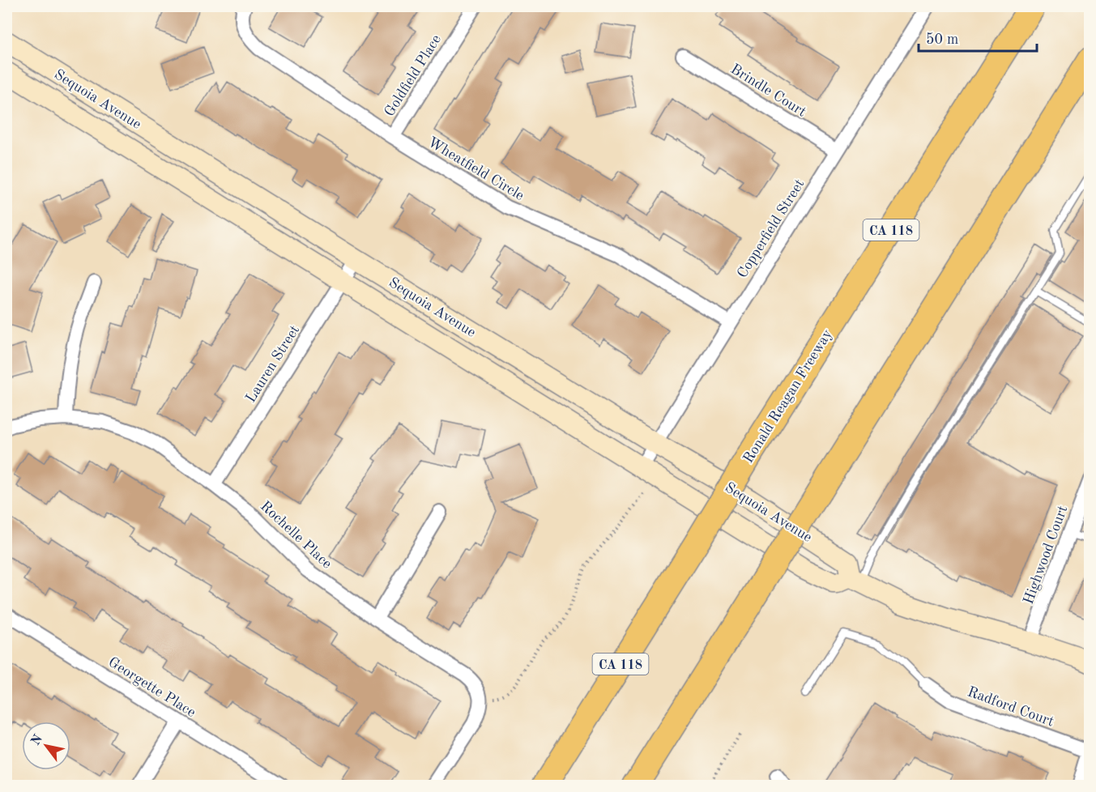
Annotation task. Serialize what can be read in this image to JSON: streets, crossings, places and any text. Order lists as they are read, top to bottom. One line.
{"streets":{"highway":["CA 118","Ronald Reagan Freeway"],"main road":["Sequoia Avenue"],"street":["Goldfield Place","Brindle Court","Wheatfield Circle","Copperfield Street","Lauren Street","Rochelle Place","Highwood Court","Georgette Place","Radford Court"]},"crossings":[["Goldfield Place","Wheatfield Circle"],["Brindle Court","Copperfield Street"],["Sequoia Avenue","Copperfield Street"],["Sequoia Avenue","Lauren Street"],["Wheatfield Circle","Copperfield Street"],["Lauren Street","Rochelle Place"]],"scale_bar":"50 m","north":"top left"}
